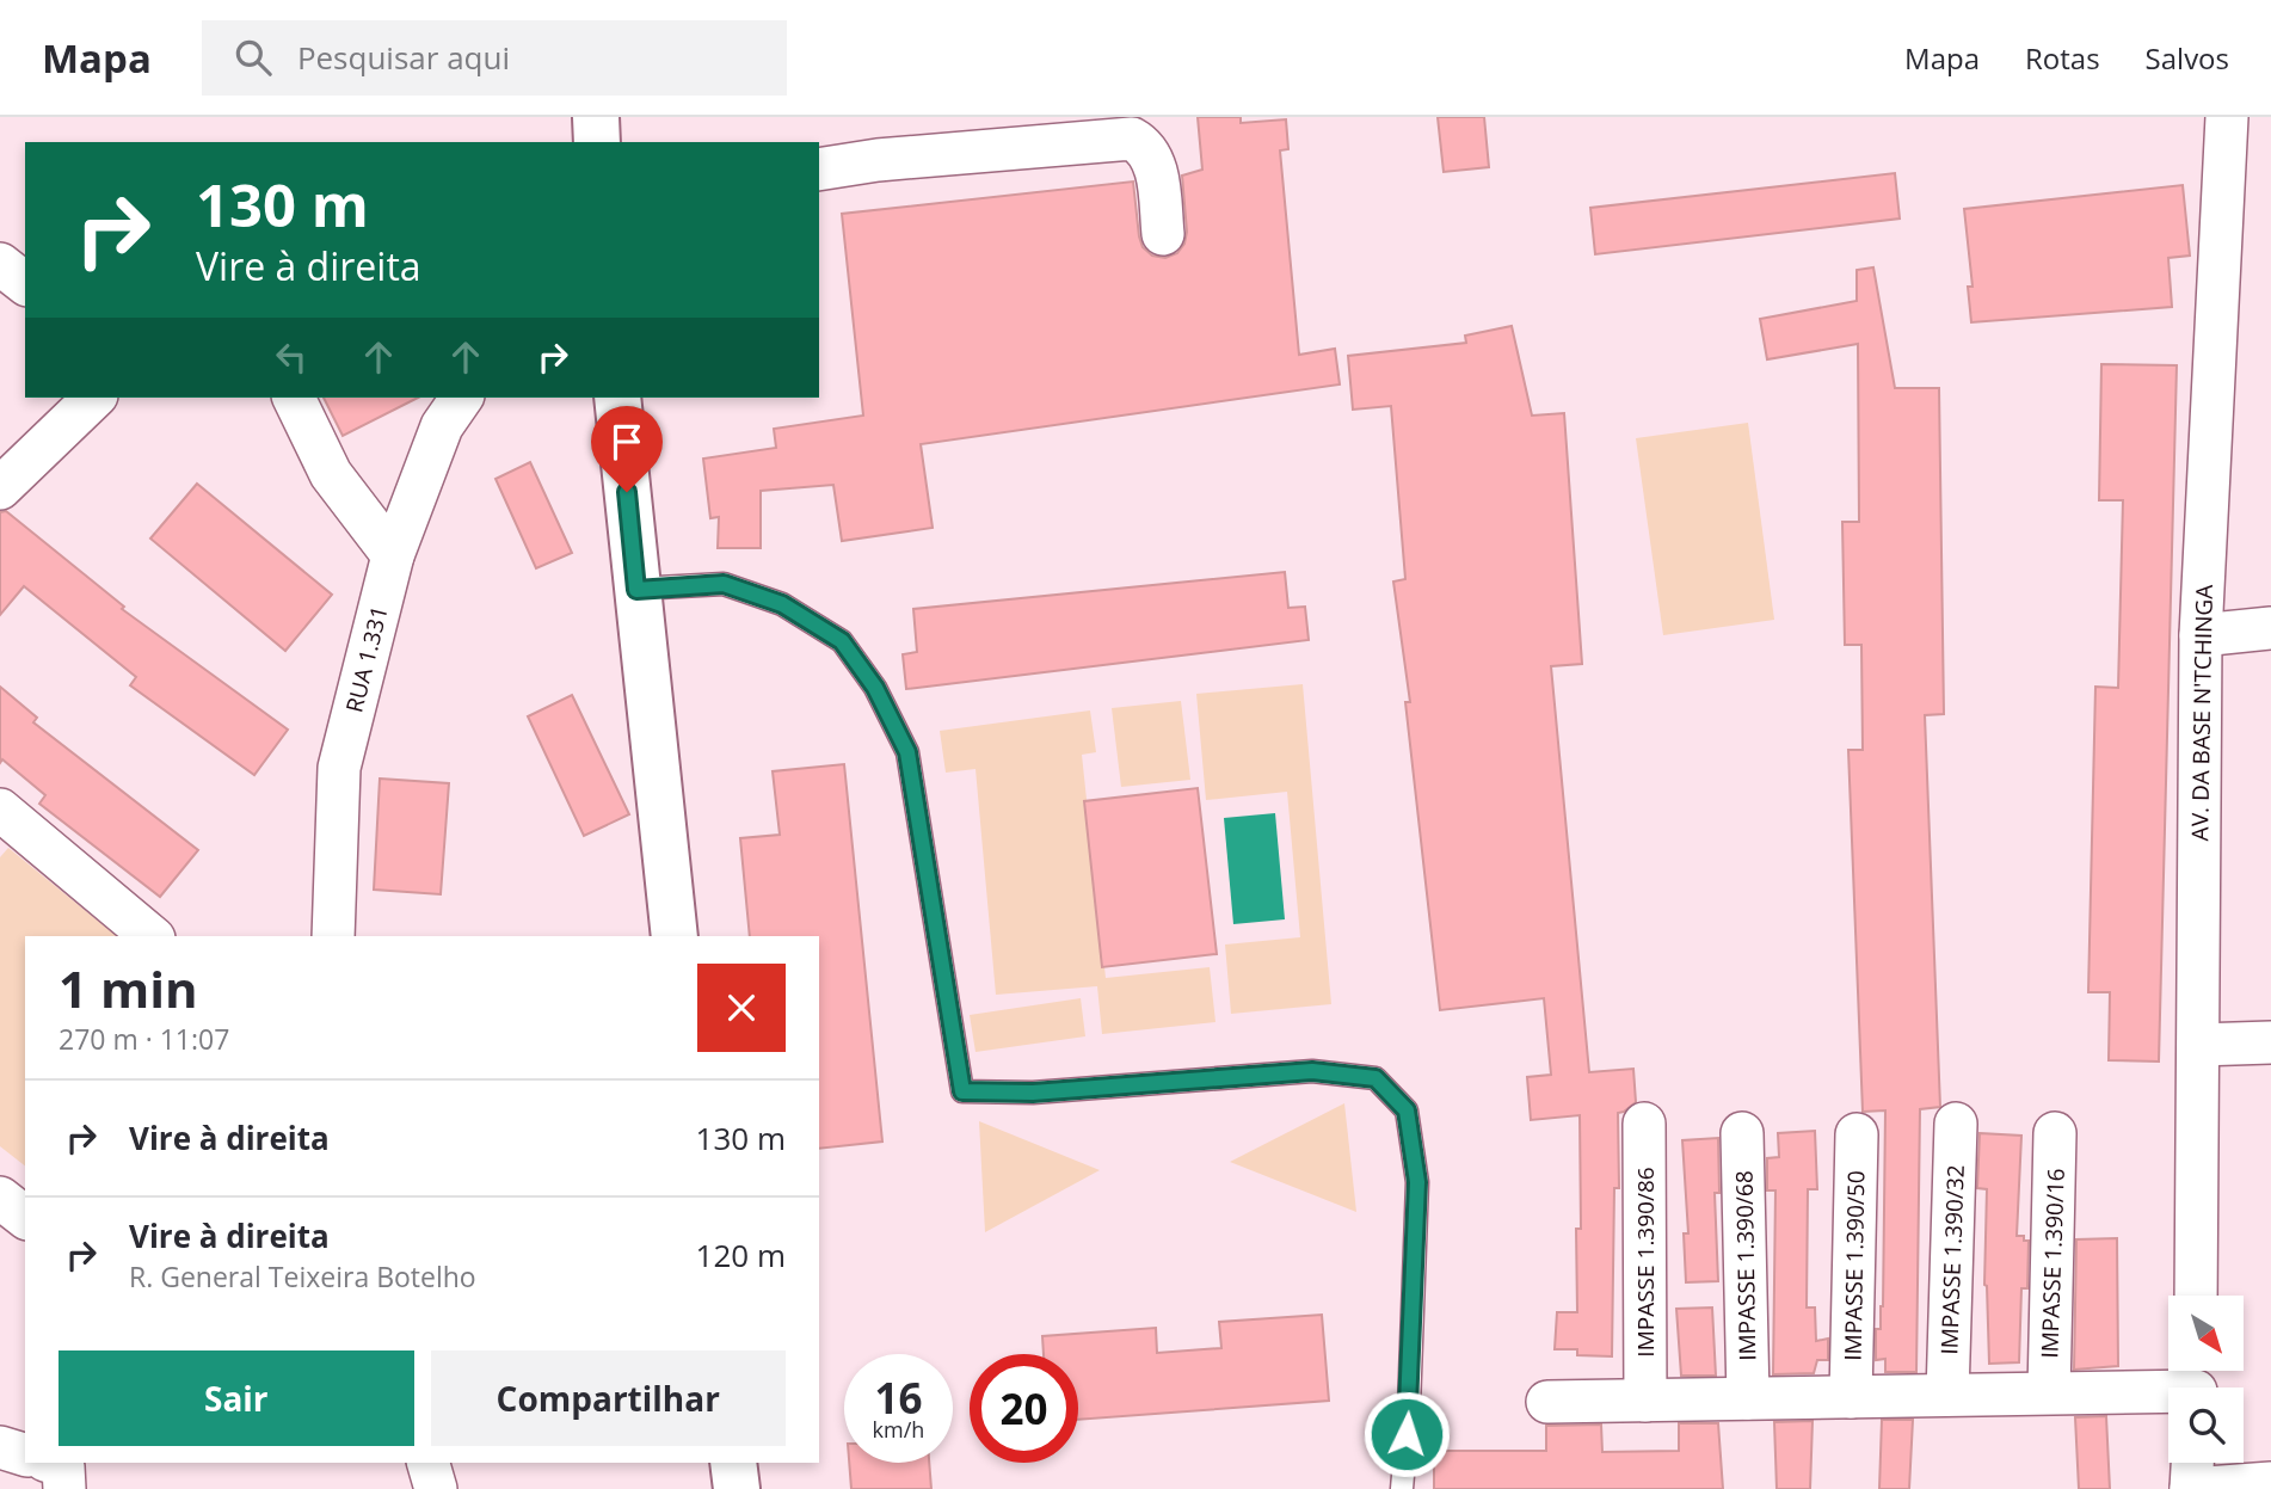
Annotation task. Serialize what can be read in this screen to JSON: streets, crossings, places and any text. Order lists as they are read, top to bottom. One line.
{"streets":{"street":["RUA 1.331","AV. DA BASE N'TCHINGA","IMPASSE 1.390/32","IMPASSE 1.390/86","IMPASSE 1.390/16","IMPASSE 1.390/68","IMPASSE 1.390/50"]},"north":"bottom right","page":{"header":"Mapa","search":"Pesquisar aqui","nav":["Mapa","Rotas","Salvos"],"turn":["130 m","Vire à direita"],"heading":["1 min","270 m · 11:07"],"list":[{"name":"Vire à direita","value":"130 m"},{"name":"Vire à direita","note":"R. General Teixeira Botelho","value":"120 m"}],"buttons":["Sair","Compartilhar"],"speed":"16 km/h","limit":"20"}}
